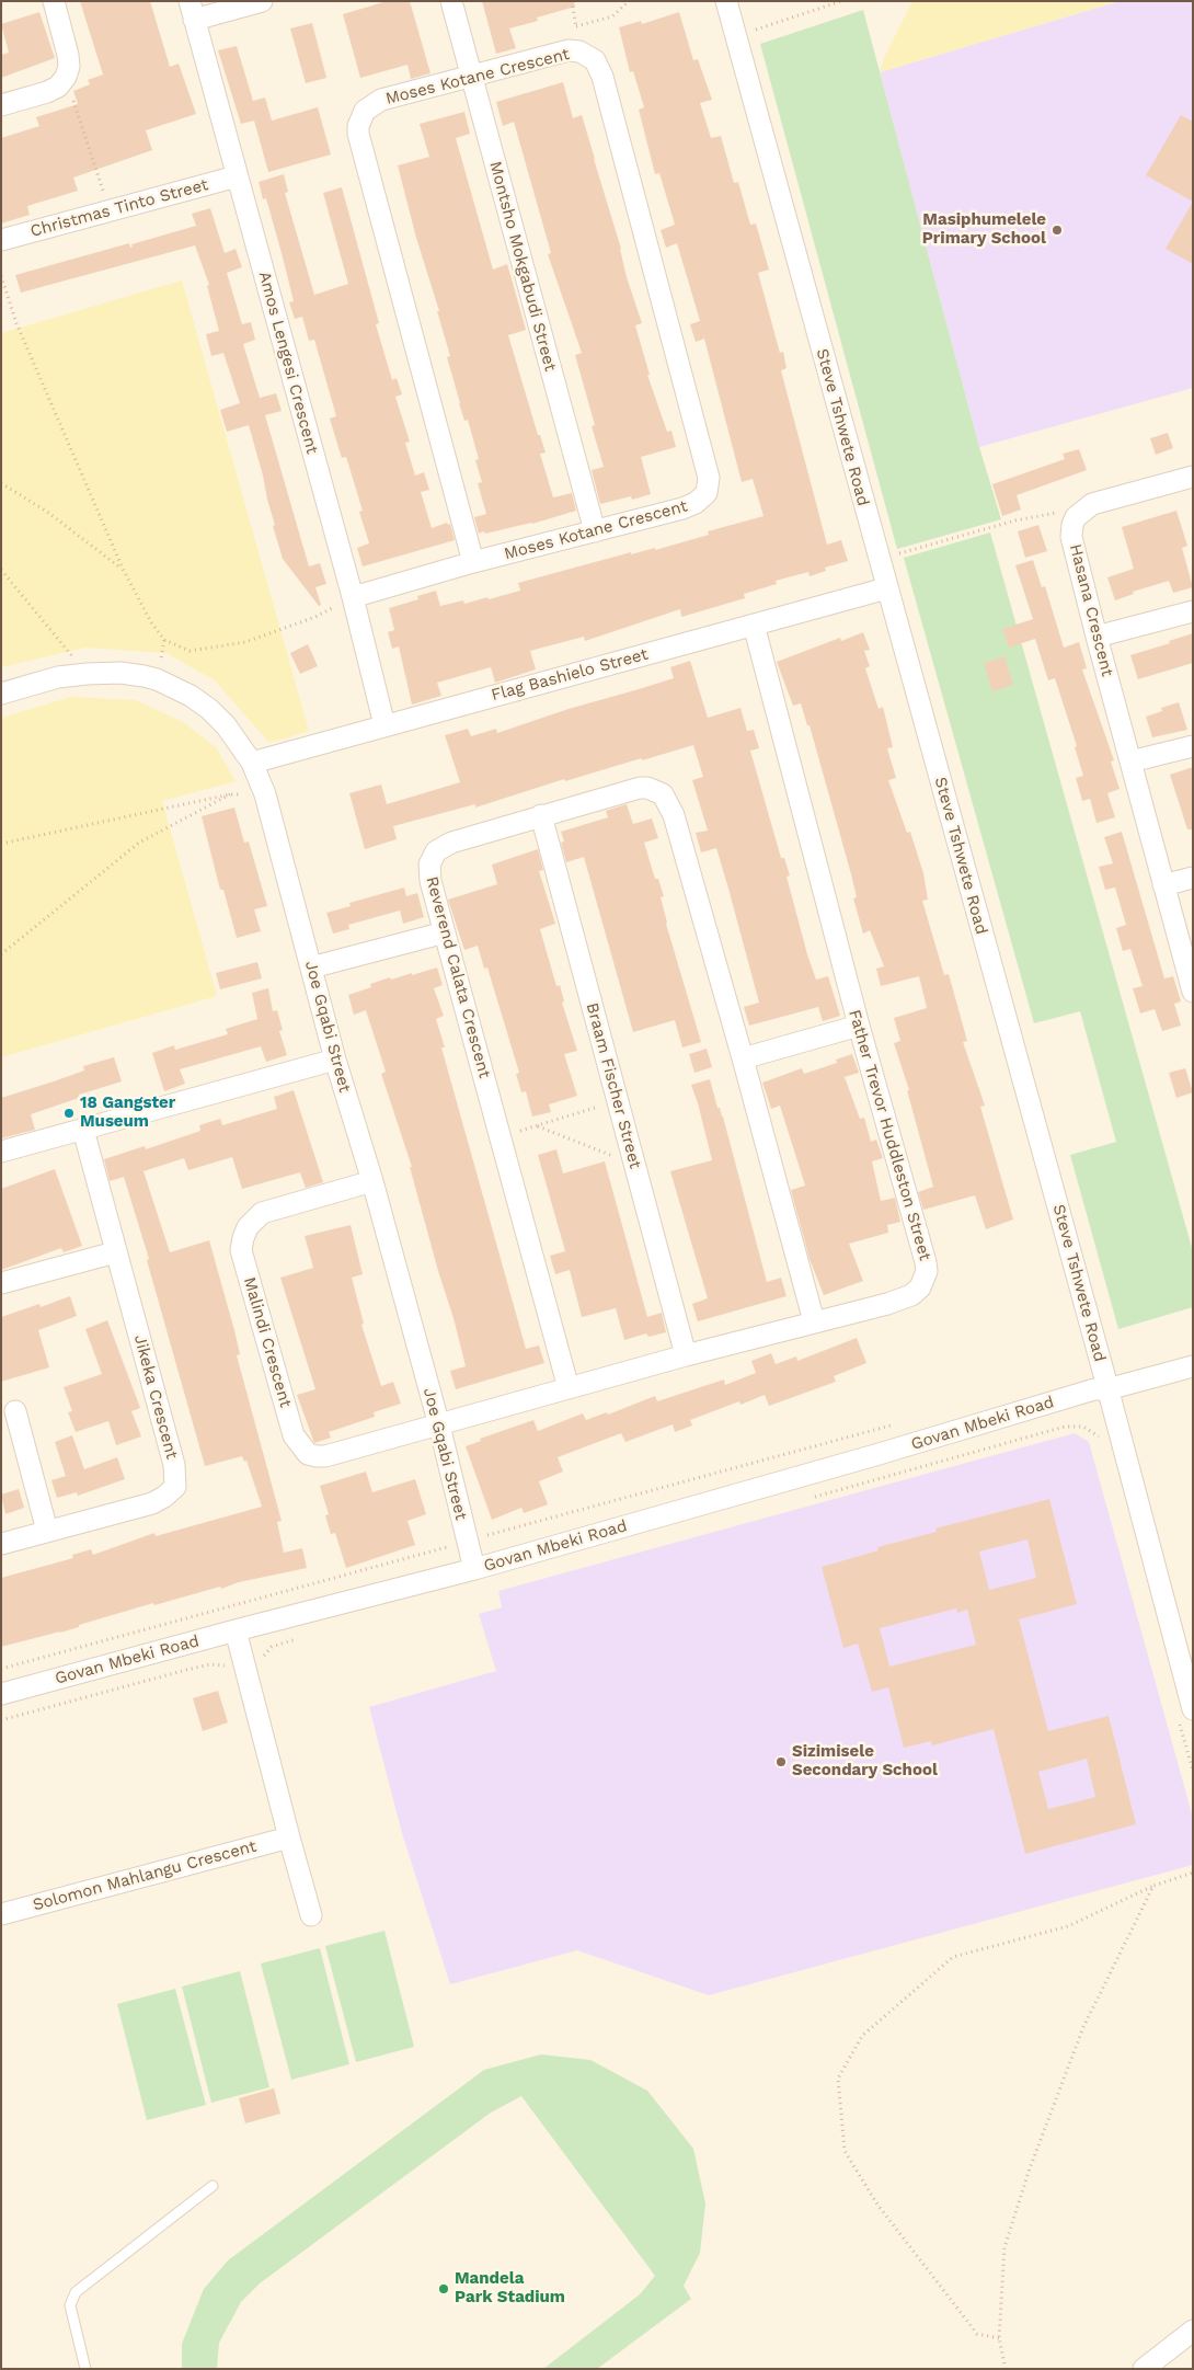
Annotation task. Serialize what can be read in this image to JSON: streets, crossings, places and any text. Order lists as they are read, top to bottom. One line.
{"streets":{"street":["Moses Kotane Crescent","Christmas Tinto Street","Montsho Mokgabudi Street","Amos Lengesi Crescent","Steve Tshwete Road","Hasana Crescent","Flag Bashielo Street","Reverend Calata Crescent","Joe Gqabi Street","Braam Fischer Street","Father Trevor Huddleston Street","Malindi Crescent","Jikeka Crescent","Govan Mbeki Road","Solomon Mahlangu Crescent"]},"crossings":[["Moses Kotane Crescent","Montsho Mokgabudi Street"],["Moses Kotane Crescent","Amos Lengesi Crescent"],["Christmas Tinto Street","Amos Lengesi Crescent"],["Amos Lengesi Crescent","Flag Bashielo Street"],["Steve Tshwete Road","Flag Bashielo Street"],["Steve Tshwete Road","Govan Mbeki Road"],["Flag Bashielo Street","Joe Gqabi Street"],["Flag Bashielo Street","Father Trevor Huddleston Street"],["Reverend Calata Crescent","Braam Fischer Street"],["Reverend Calata Crescent","Father Trevor Huddleston Street"],["Joe Gqabi Street","Father Trevor Huddleston Street"],["Joe Gqabi Street","Malindi Crescent"],["Joe Gqabi Street","Govan Mbeki Road"],["Braam Fischer Street","Father Trevor Huddleston Street"],["Father Trevor Huddleston Street","Malindi Crescent"]],"places":["Masiphumelele Primary School","18 Gangster Museum","Sizimisele Secondary School","Mandela Park Stadium"]}
